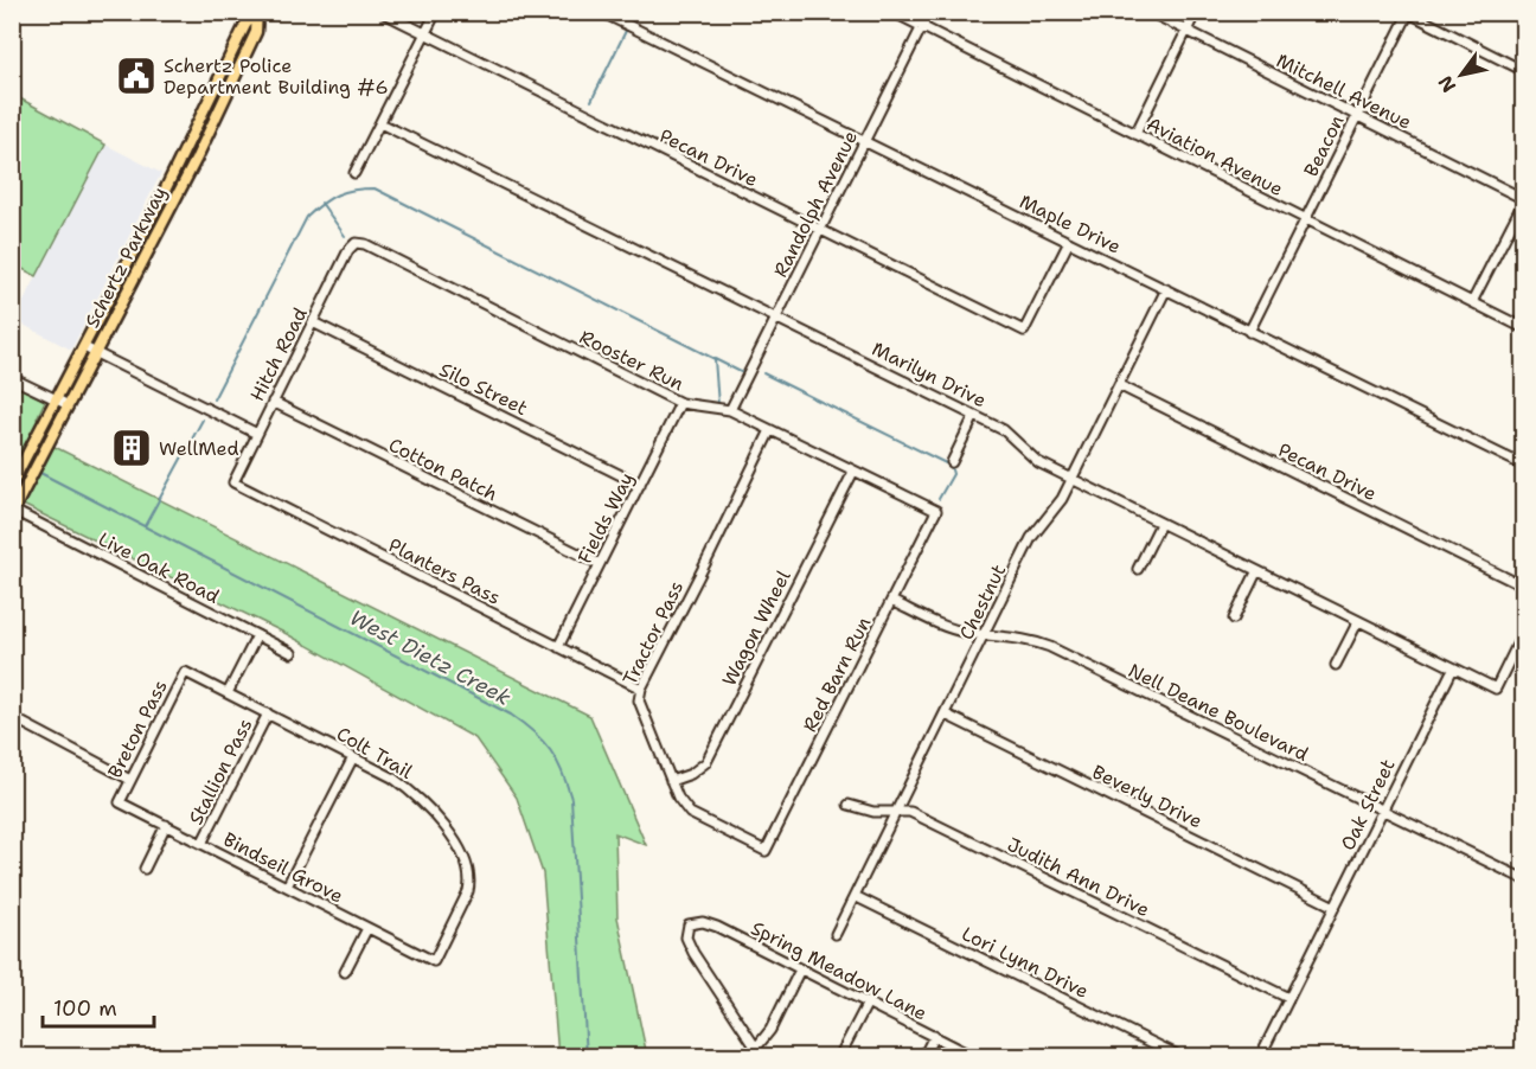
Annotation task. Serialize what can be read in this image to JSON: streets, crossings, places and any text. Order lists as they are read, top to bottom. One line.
{"streets":{"main road":["Schertz Parkway"],"street":["Mitchell Avenue","Beacon","Aviation Avenue","Pecan Drive","Randolph Avenue","Maple Drive","Hitch Road","Rooster Run","Marilyn Drive","Silo Street","Cotton Patch","Fields Way","Live Oak Road","Planters Pass","Chestnut","Wagon Wheel","Tractor Pass","Red Barn Run","Nell Deane Boulevard","Breton Pass","Colt Trail","Stallion Pass","Beverly Drive","Oak Street","Bindseil Grove","Judith Ann Drive","Lori Lynn Drive","Spring Meadow Lane"]},"crossings":[["Mitchell Avenue","Beacon"],["Beacon","Aviation Avenue"],["Beacon","Maple Drive"],["Aviation Avenue","Randolph Avenue"],["Pecan Drive","Randolph Avenue"],["Pecan Drive","Maple Drive"],["Pecan Drive","Chestnut"],["Randolph Avenue","Maple Drive"],["Randolph Avenue","Rooster Run"],["Randolph Avenue","Marilyn Drive"],["Maple Drive","Chestnut"],["Schertz Parkway","Live Oak Road"],["Hitch Road","Rooster Run"],["Hitch Road","Silo Street"],["Hitch Road","Cotton Patch"],["Hitch Road","Planters Pass"],["Rooster Run","Fields Way"],["Rooster Run","Wagon Wheel"],["Rooster Run","Tractor Pass"],["Rooster Run","Red Barn Run"],["Marilyn Drive","Chestnut"],["Marilyn Drive","Oak Street"],["Silo Street","Fields Way"],["Cotton Patch","Fields Way"],["Fields Way","Planters Pass"],["Planters Pass","Tractor Pass"],["Chestnut","Nell Deane Boulevard"],["Chestnut","Beverly Drive"],["Chestnut","Judith Ann Drive"],["Chestnut","Lori Lynn Drive"],["Wagon Wheel","Tractor Pass"],["Tractor Pass","Red Barn Run"],["Red Barn Run","Nell Deane Boulevard"],["Nell Deane Boulevard","Oak Street"],["Breton Pass","Colt Trail"],["Breton Pass","Bindseil Grove"],["Colt Trail","Stallion Pass"],["Colt Trail","Bindseil Grove"],["Stallion Pass","Bindseil Grove"],["Beverly Drive","Oak Street"],["Oak Street","Judith Ann Drive"]],"water":["West Dietz Creek"],"places":{"public building":["Schertz Police Department Building #6"],"building":["WellMed"]},"scale_bar":"100 m","north":"bottom left"}
